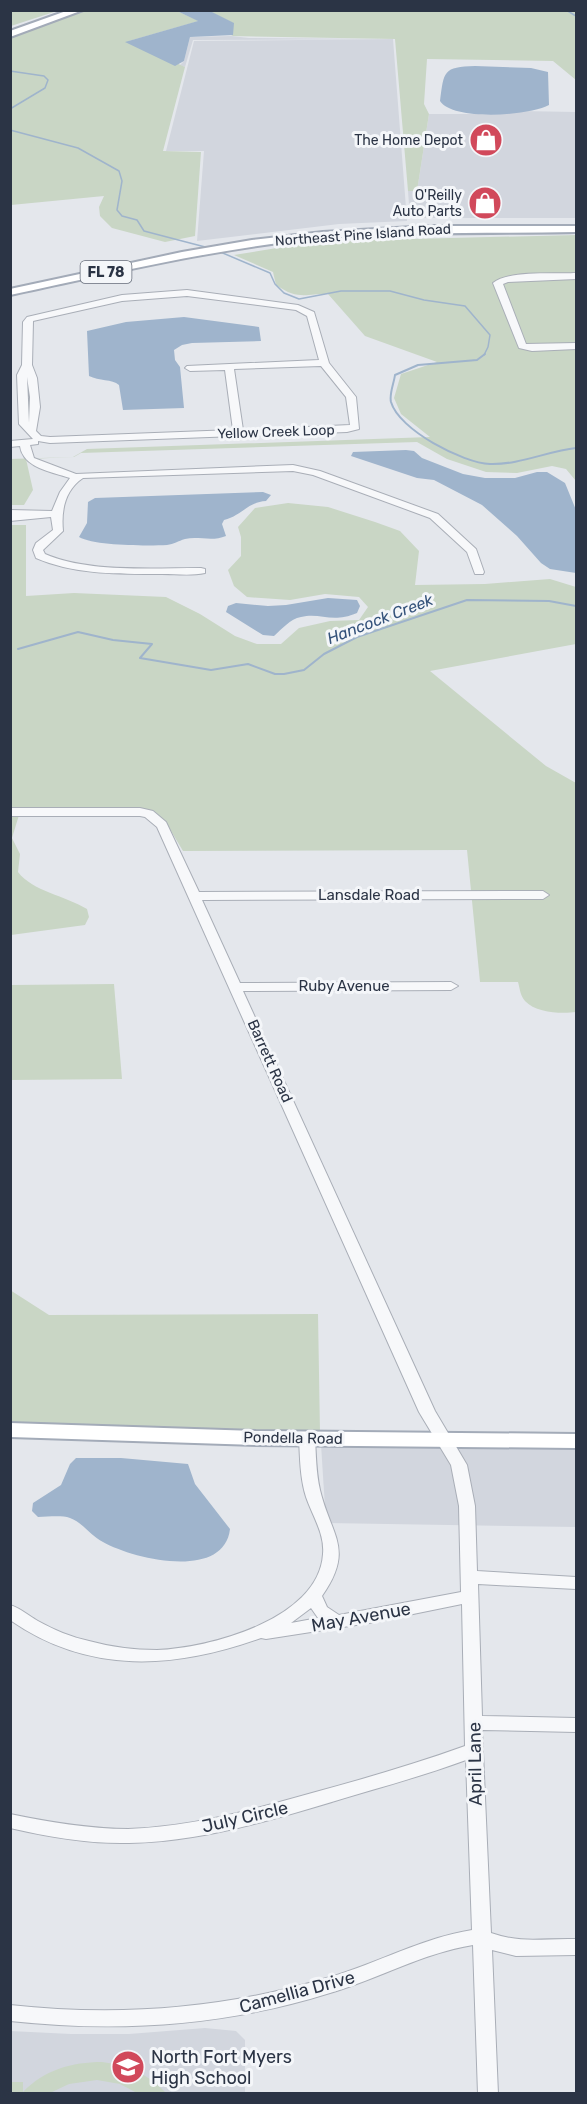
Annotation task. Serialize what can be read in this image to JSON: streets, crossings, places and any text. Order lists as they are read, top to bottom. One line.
{"streets":{"main road":["Northeast Pine Island Road","FL 78","Pondella Road"],"street":["Yellow Creek Loop","Lansdale Road","Ruby Avenue","Barrett Road","May Avenue","April Lane","July Circle","Camellia Drive"]},"crossings":[["Lansdale Road","Barrett Road"],["Ruby Avenue","Barrett Road"],["Barrett Road","Pondella Road"],["Barrett Road","April Lane"],["Pondella Road","April Lane"],["May Avenue","April Lane"],["April Lane","July Circle"],["April Lane","Camellia Drive"]],"water":["Hancock Creek"],"places":{"shop":["The Home Depot","O'Reilly Auto Parts"],"school or university":["North Fort Myers High School"]}}
